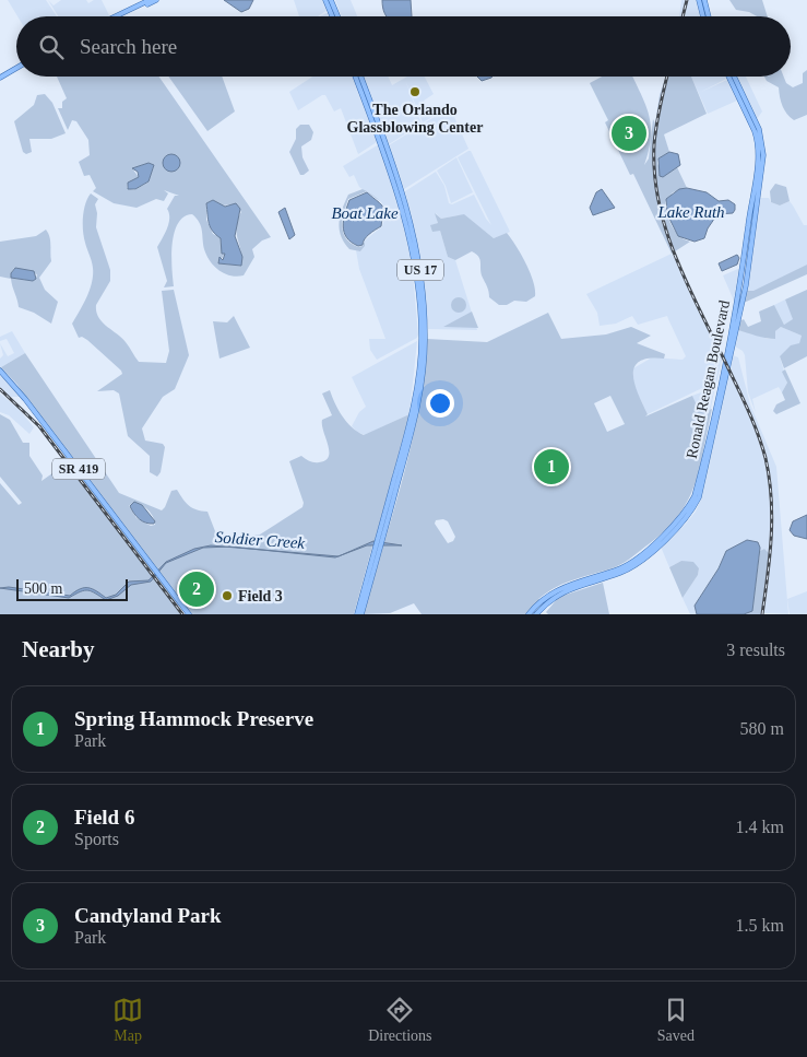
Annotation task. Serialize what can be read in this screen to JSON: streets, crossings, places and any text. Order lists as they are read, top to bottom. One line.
{"streets":{"main road":["US 17","Ronald Reagan Boulevard","SR 419"]},"water":["Lake Ruth","Boat Lake","Soldier Creek"],"places":["The Orlando Glassblowing Center","Field 3"],"scale_bar":"500 m","page":{"search":"Search here","pins":["3","1","2"],"scale":"500 m","heading":["Nearby","3 results"],"list":[{"mark":"1","name":"Spring Hammock Preserve","note":"Park","value":"580 m"},{"mark":"2","name":"Field 6","note":"Sports","value":"1.4 km"},{"mark":"3","name":"Candyland Park","note":"Park","value":"1.5 km"}],"nav":["Map","Directions","Saved"]}}
